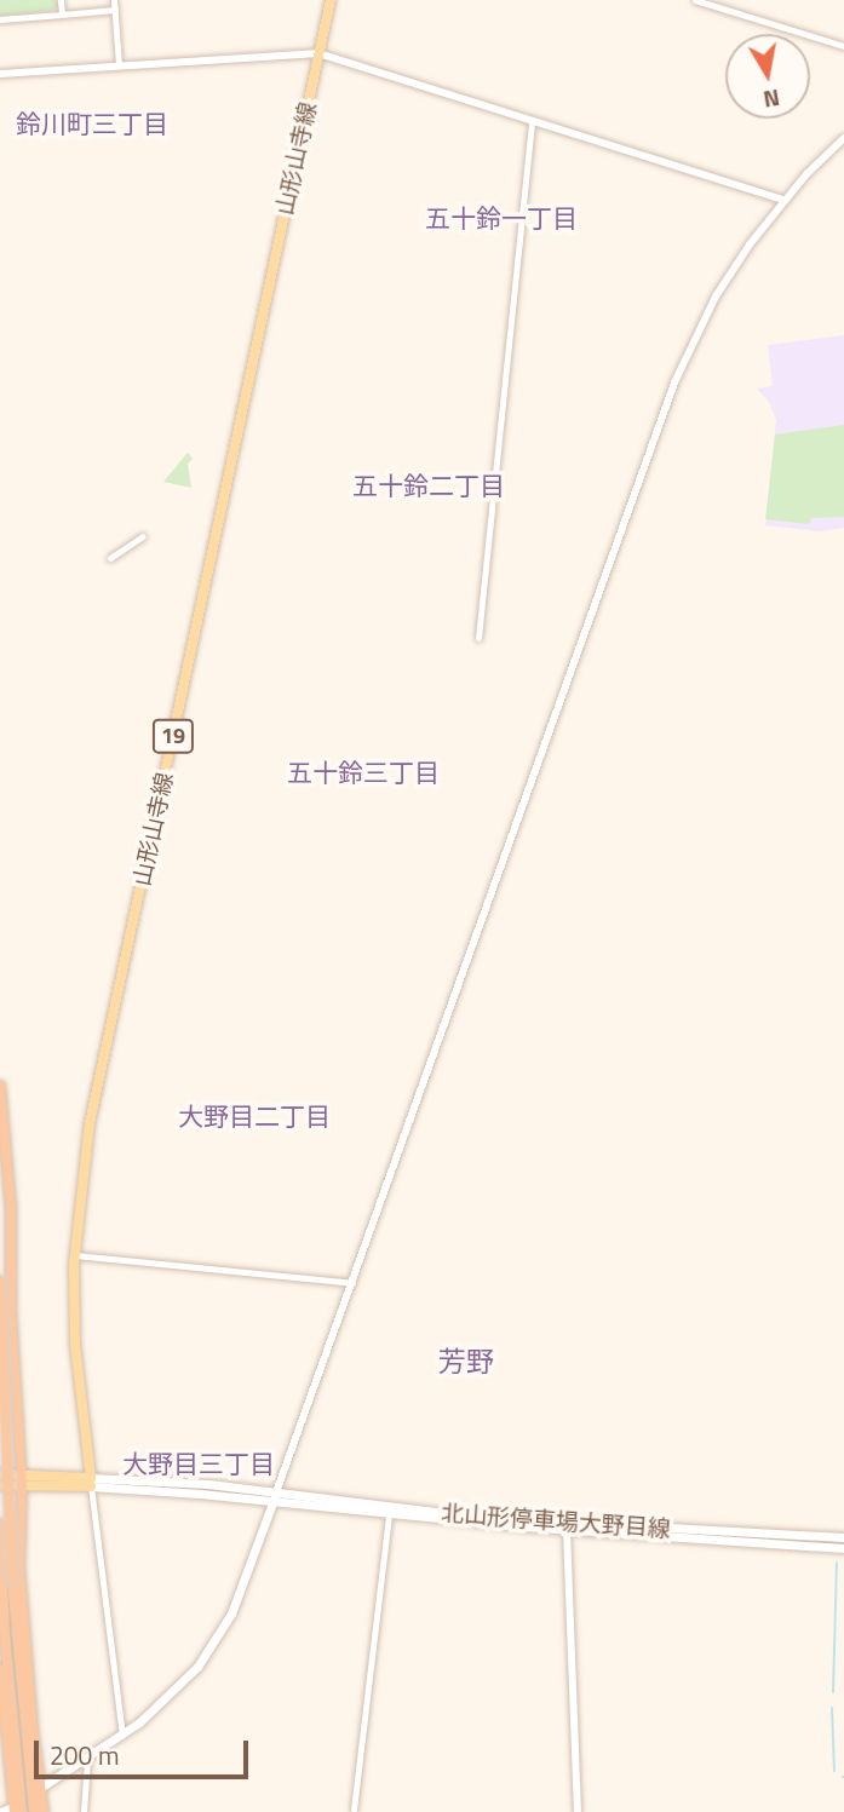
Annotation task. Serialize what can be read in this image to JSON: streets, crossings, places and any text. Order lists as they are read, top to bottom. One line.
{"streets":{"main road":["山形山寺線","19","北山形停車場大野目線"]},"districts":["鈴川町三丁目","五十鈴一丁目","五十鈴二丁目","五十鈴三丁目","大野目二丁目","芳野","大野目三丁目"],"scale_bar":"200 m","north":"bottom"}
